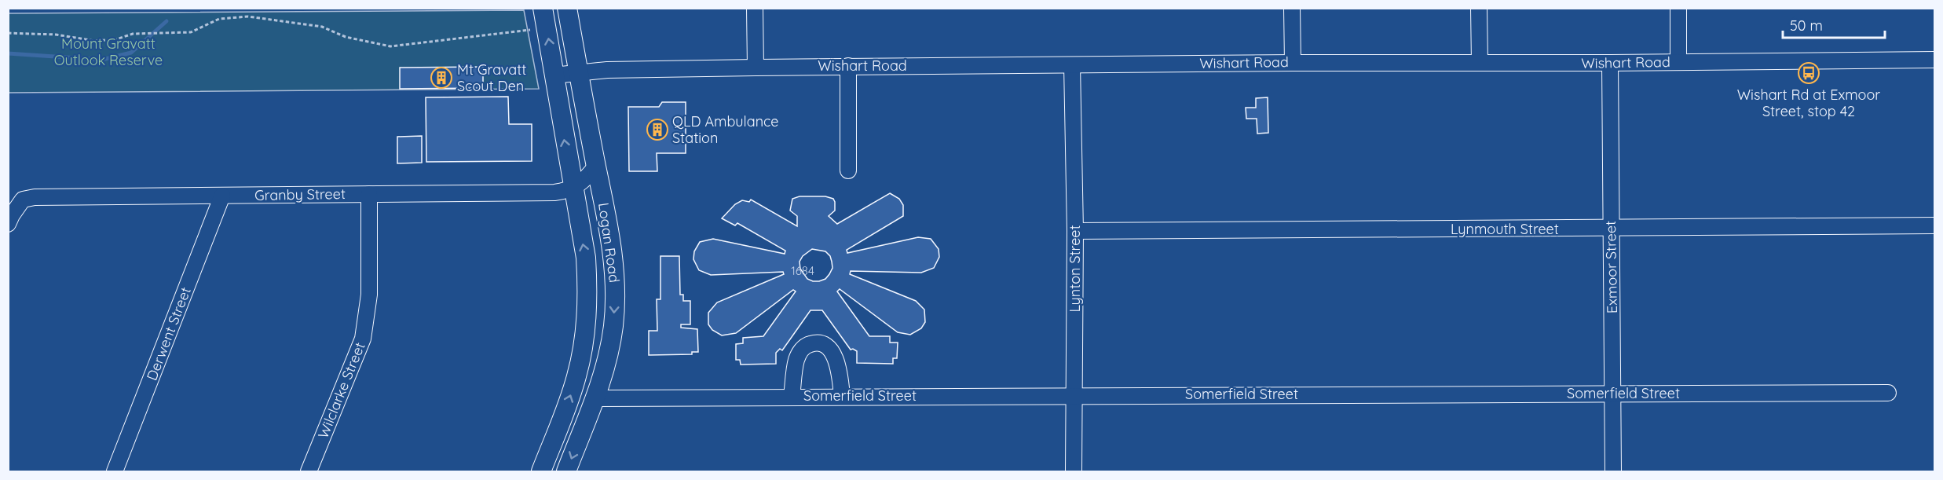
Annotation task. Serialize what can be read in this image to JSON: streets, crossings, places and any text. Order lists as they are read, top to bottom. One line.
{"streets":{"main road":["Logan Road"],"street":["Wishart Road","Granby Street","Lynmouth Street","Exmoor Street","Lynton Street","Derwent Street","Wilclarke Street","Somerfield Street"]},"crossings":[["Wishart Road","Logan Road"],["Wishart Road","Exmoor Street"],["Wishart Road","Lynton Street"],["Granby Street","Logan Road"],["Granby Street","Derwent Street"],["Granby Street","Wilclarke Street"],["Lynmouth Street","Exmoor Street"],["Lynmouth Street","Lynton Street"],["Logan Road","Somerfield Street"],["Exmoor Street","Somerfield Street"],["Lynton Street","Somerfield Street"]],"parks":["Mount Gravatt Outlook Reserve"],"places":{"bus stop":["Wishart Rd at Exmoor Street, stop 42"],"building":["Mt Gravatt Scout Den","QLD Ambulance Station"]},"house_numbers":["1684"],"scale_bar":"50 m"}
